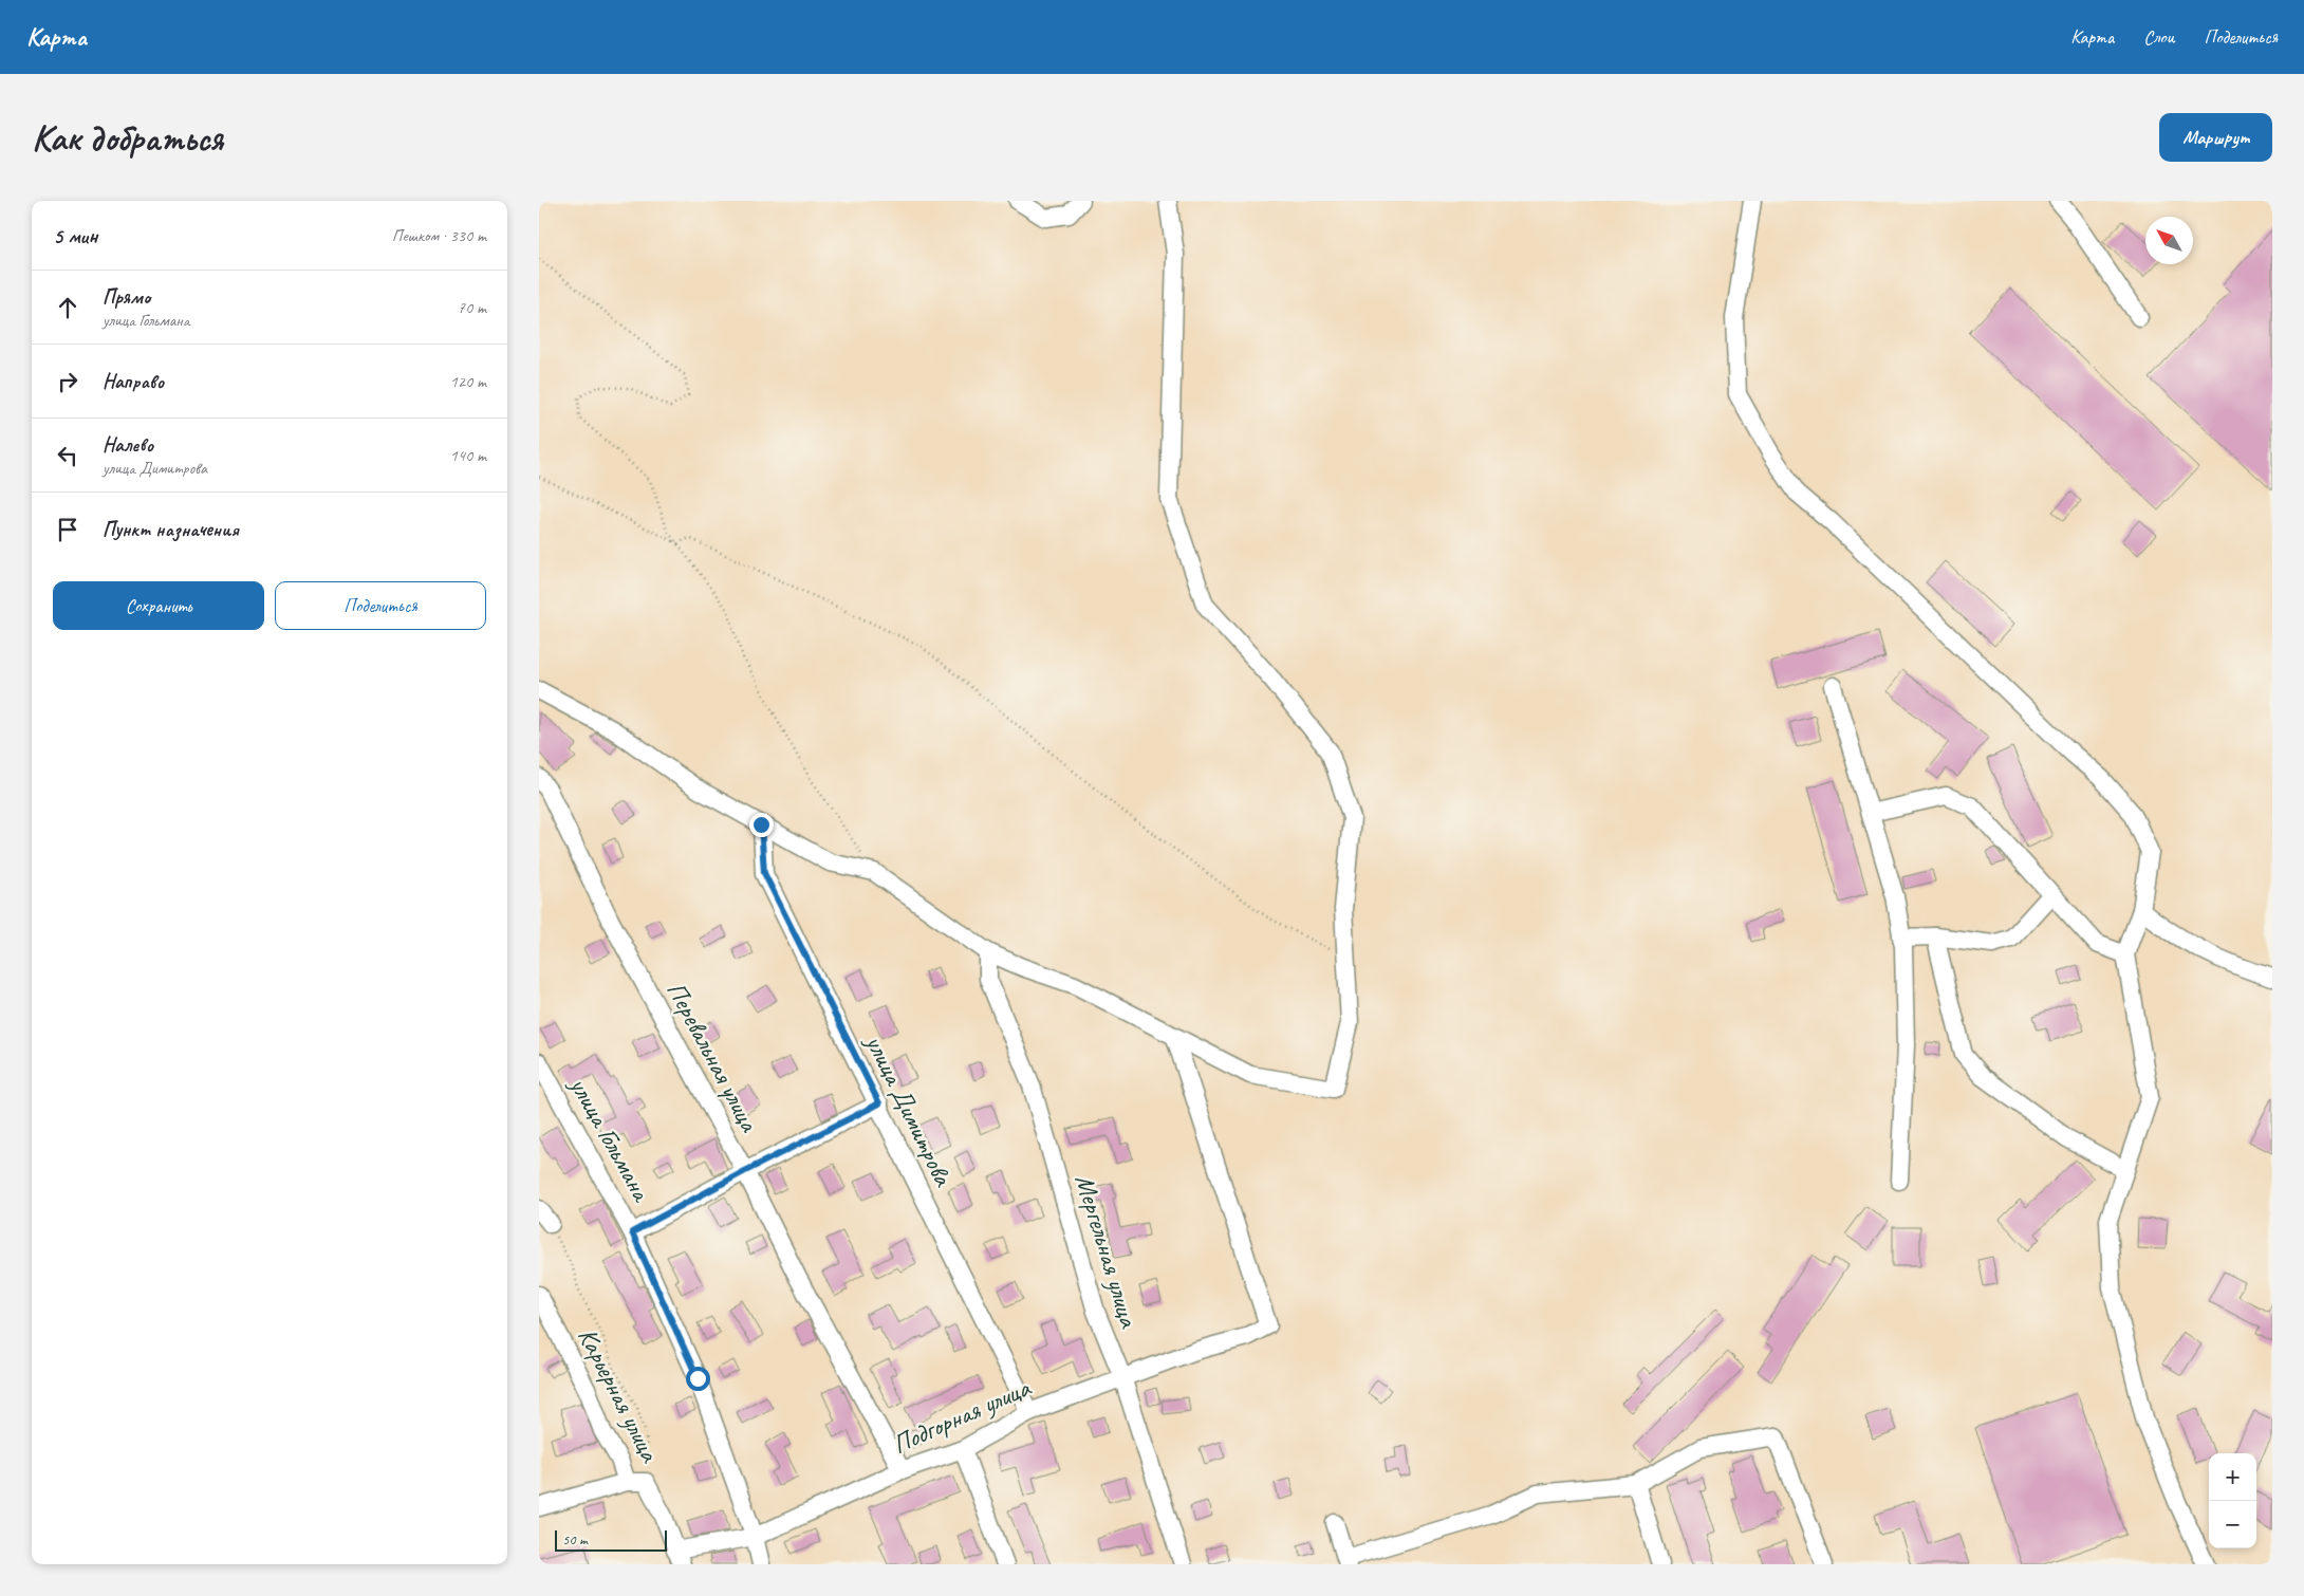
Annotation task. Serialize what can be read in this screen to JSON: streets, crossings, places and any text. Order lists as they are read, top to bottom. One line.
{"streets":{"street":["Перевальная улица","улица Димитрова","улица Гольмана","Мергельная улица","Карьерная улица","Подгорная улица"]},"crossings":[["Перевальная улица","Подгорная улица"],["улица Димитрова","Подгорная улица"],["улица Гольмана","Подгорная улица"],["Мергельная улица","Подгорная улица"],["Карьерная улица","Подгорная улица"]],"scale_bar":"50 m","north":"top left","page":{"header":"Карта","nav":["Карта","Слои","Поделиться"],"buttons":["Маршрут",["Сохранить","Поделиться"]],"title":"Как добраться","heading":["5 мин","Пешком · 330 m"],"list":[["Прямо","улица Гольмана","70 m"],["Направо","120 m"],["Налево","улица Димитрова","140 m"],"Пункт назначения"],"map_buttons":["+","−"],"scale":"50 m"}}
